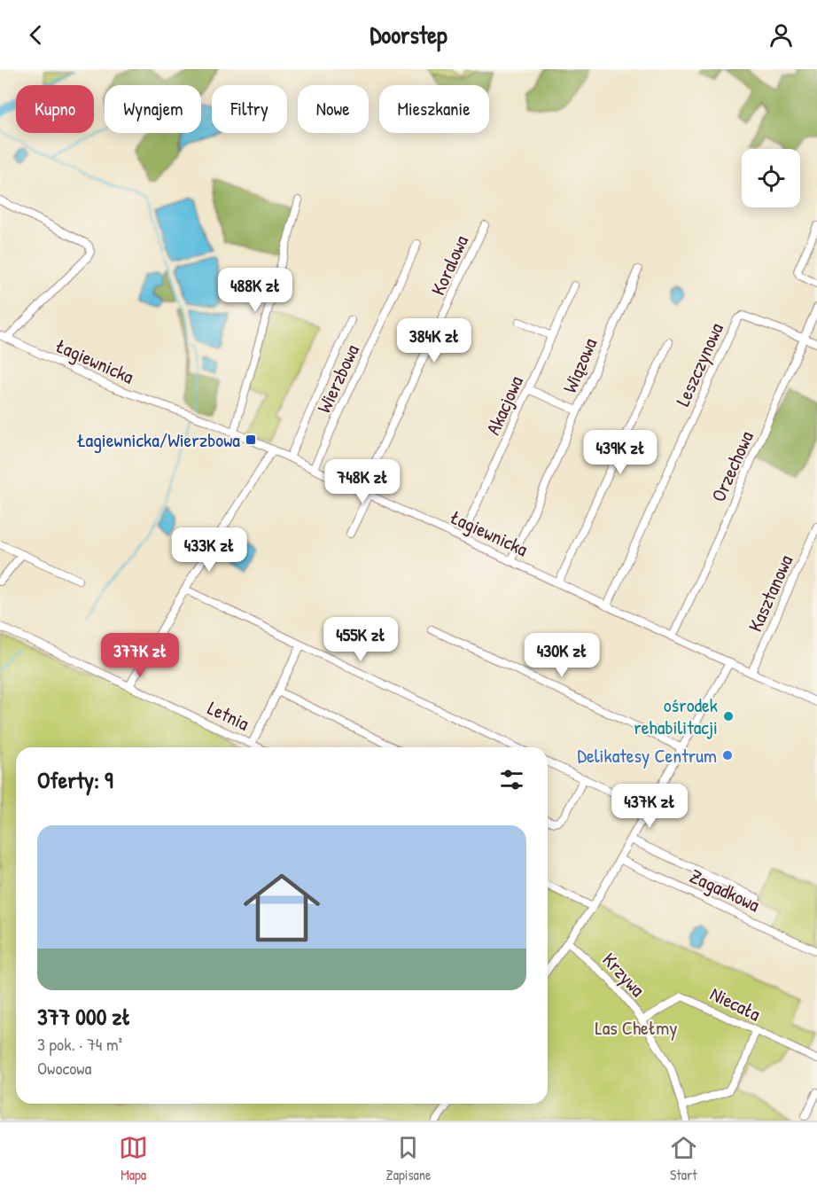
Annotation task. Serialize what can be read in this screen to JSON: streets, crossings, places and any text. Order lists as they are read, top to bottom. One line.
{"streets":{"street":["Koralowa","Łagiewnicka","Leszczynowa","Wiązowa","Wierzbowa","Akacjowa","Orzechowa","Kasztanowa","Letnia","Zagadkowa","Krzywa","Niecała"]},"crossings":[["Koralowa","Łagiewnicka"],["Łagiewnicka","Leszczynowa"],["Łagiewnicka","Wiązowa"],["Łagiewnicka","Wierzbowa"],["Łagiewnicka","Akacjowa"],["Łagiewnicka","Orzechowa"],["Łagiewnicka","Kasztanowa"],["Leszczynowa","Orzechowa"],["Krzywa","Niecała"]],"parks":["Las Chełmy"],"places":{"transit":["Łagiewnicka/Wierzbowa"],"other":["ośrodek rehabilitacji","Delikatesy Centrum"]},"page":{"header":"Doorstep","chip":["Kupno","Wynajem","Filtry","Nowe","Mieszkanie"],"price":["488K zł","384K zł","439K zł","748K zł","433K zł","455K zł","377K zł","430K zł","437K zł"],"heading":"Oferty: 9","list":[{"name":"377 000 zł","note":"3 pok. · 74 m² · Owocowa"}],"tabs":["Mapa","Zapisane","Start"]}}
